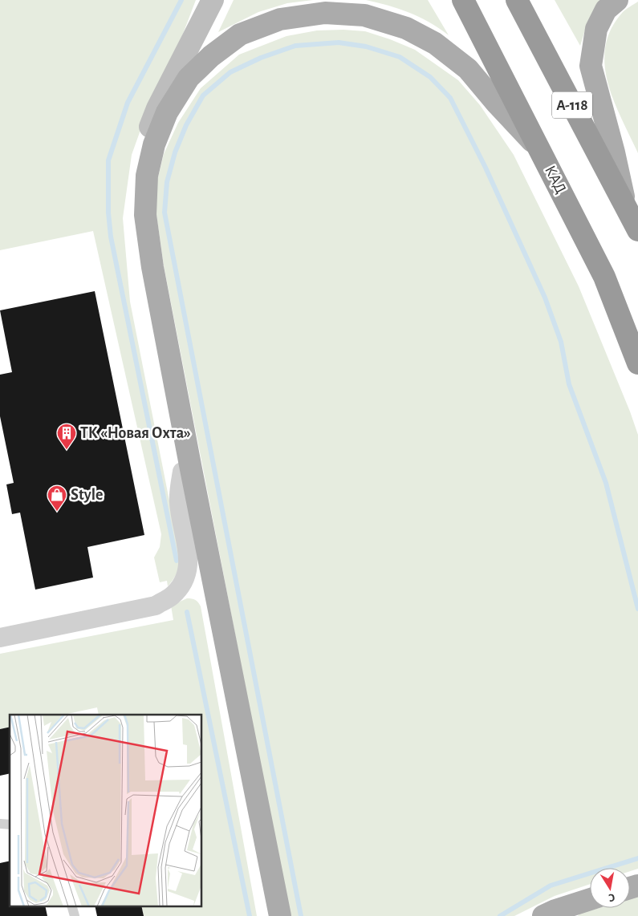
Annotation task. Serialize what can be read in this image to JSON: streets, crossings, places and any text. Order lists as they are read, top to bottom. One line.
{"streets":{"highway":["А-118","КАД"]},"places":{"building":["ТК «Новая Охта»"],"shop":["Style"]},"north":"bottom"}
